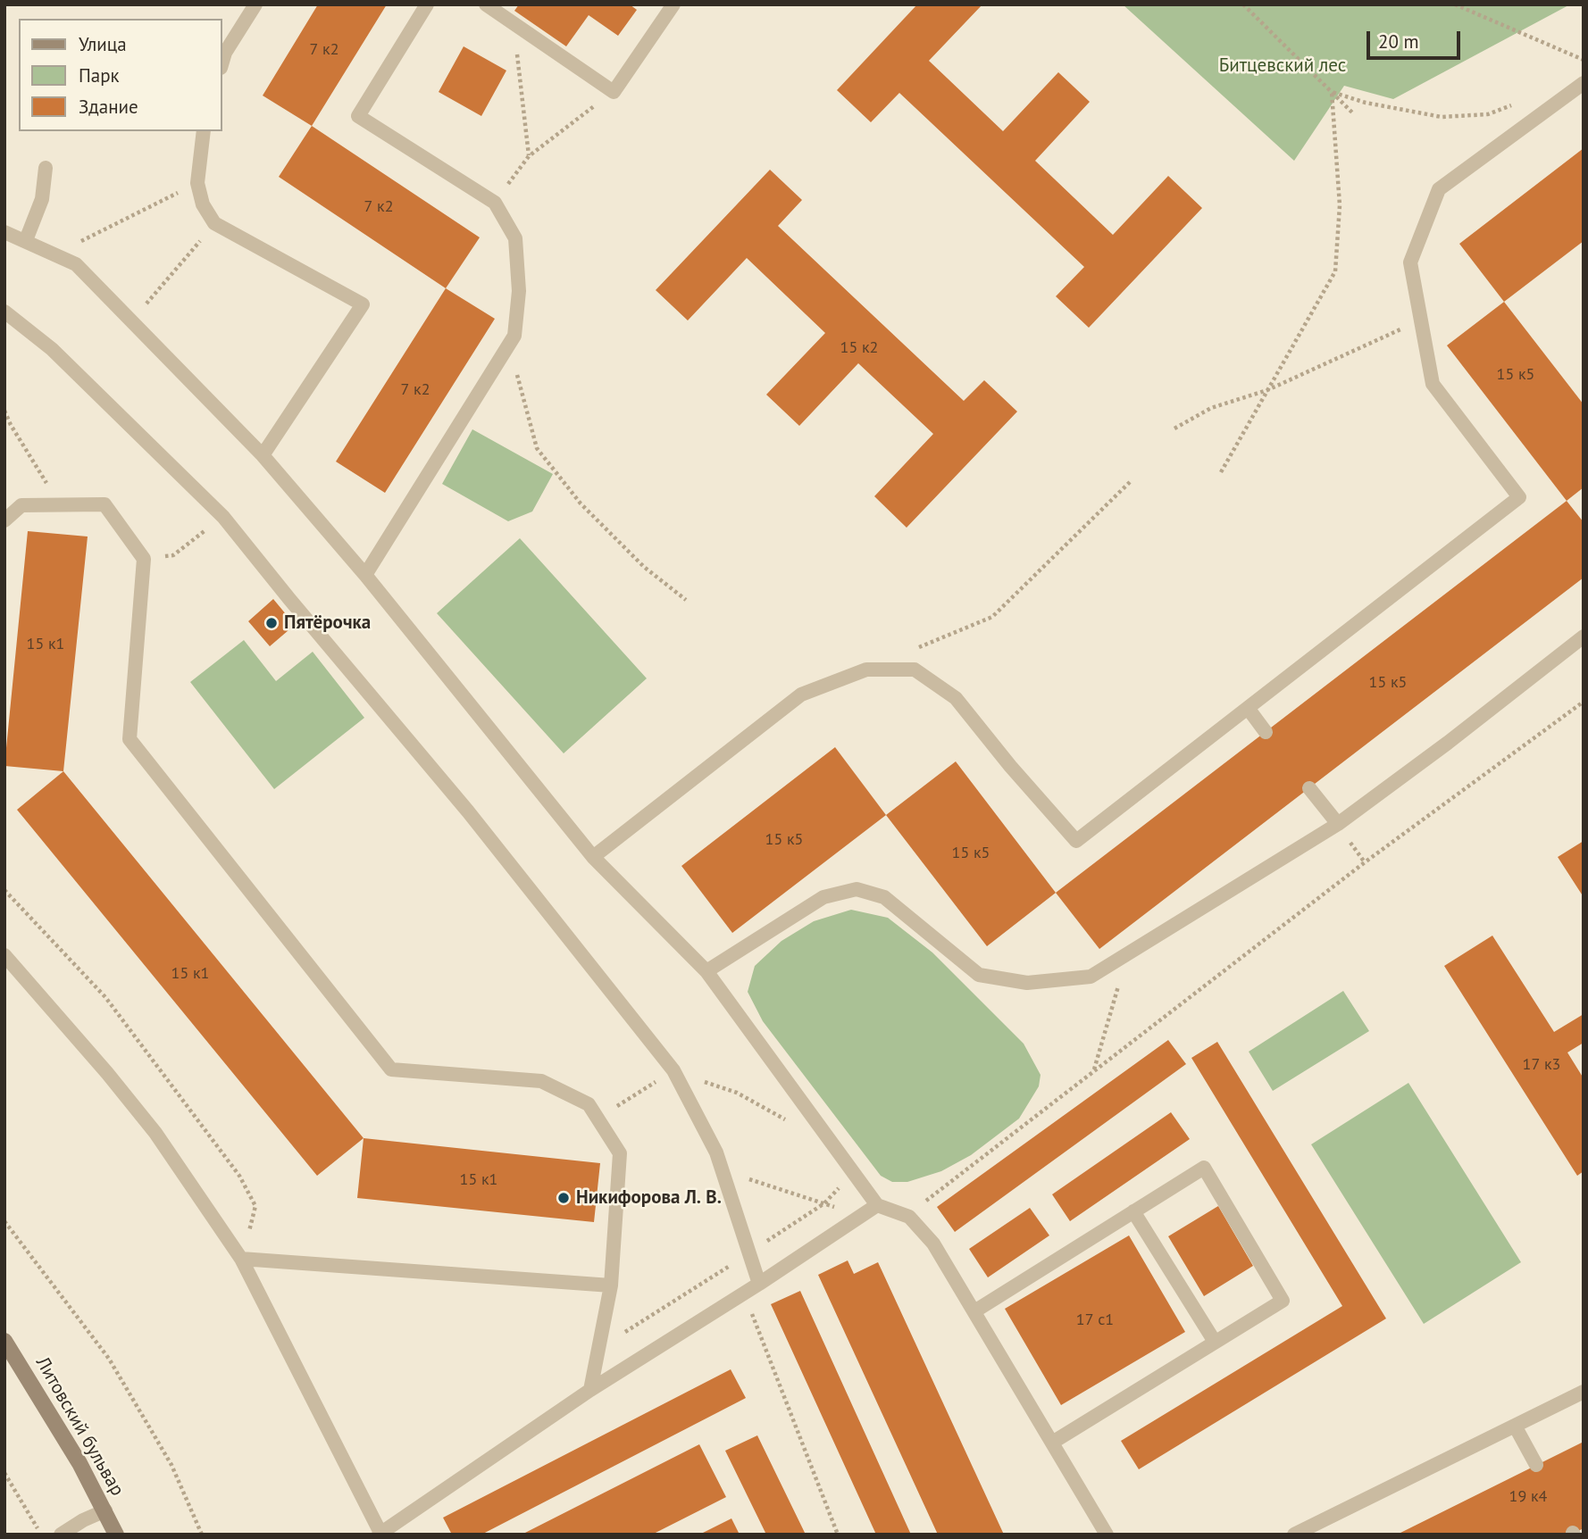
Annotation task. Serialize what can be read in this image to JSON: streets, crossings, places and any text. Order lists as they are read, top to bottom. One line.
{"streets":{"main road":["Литовский бульвар"]},"parks":["Битцевский лес"],"places":["Пятёрочка","Никифорова Л. В."],"house_numbers":["7 к2","7 к2","15 к2","15 к5","7 к2","15 к1","15 к5","15 к5","15 к5","15 к1","17 к3","15 к1","17 с1","19 к4"],"legend":["Улица","Парк","Здание"],"scale_bar":"20 m"}
